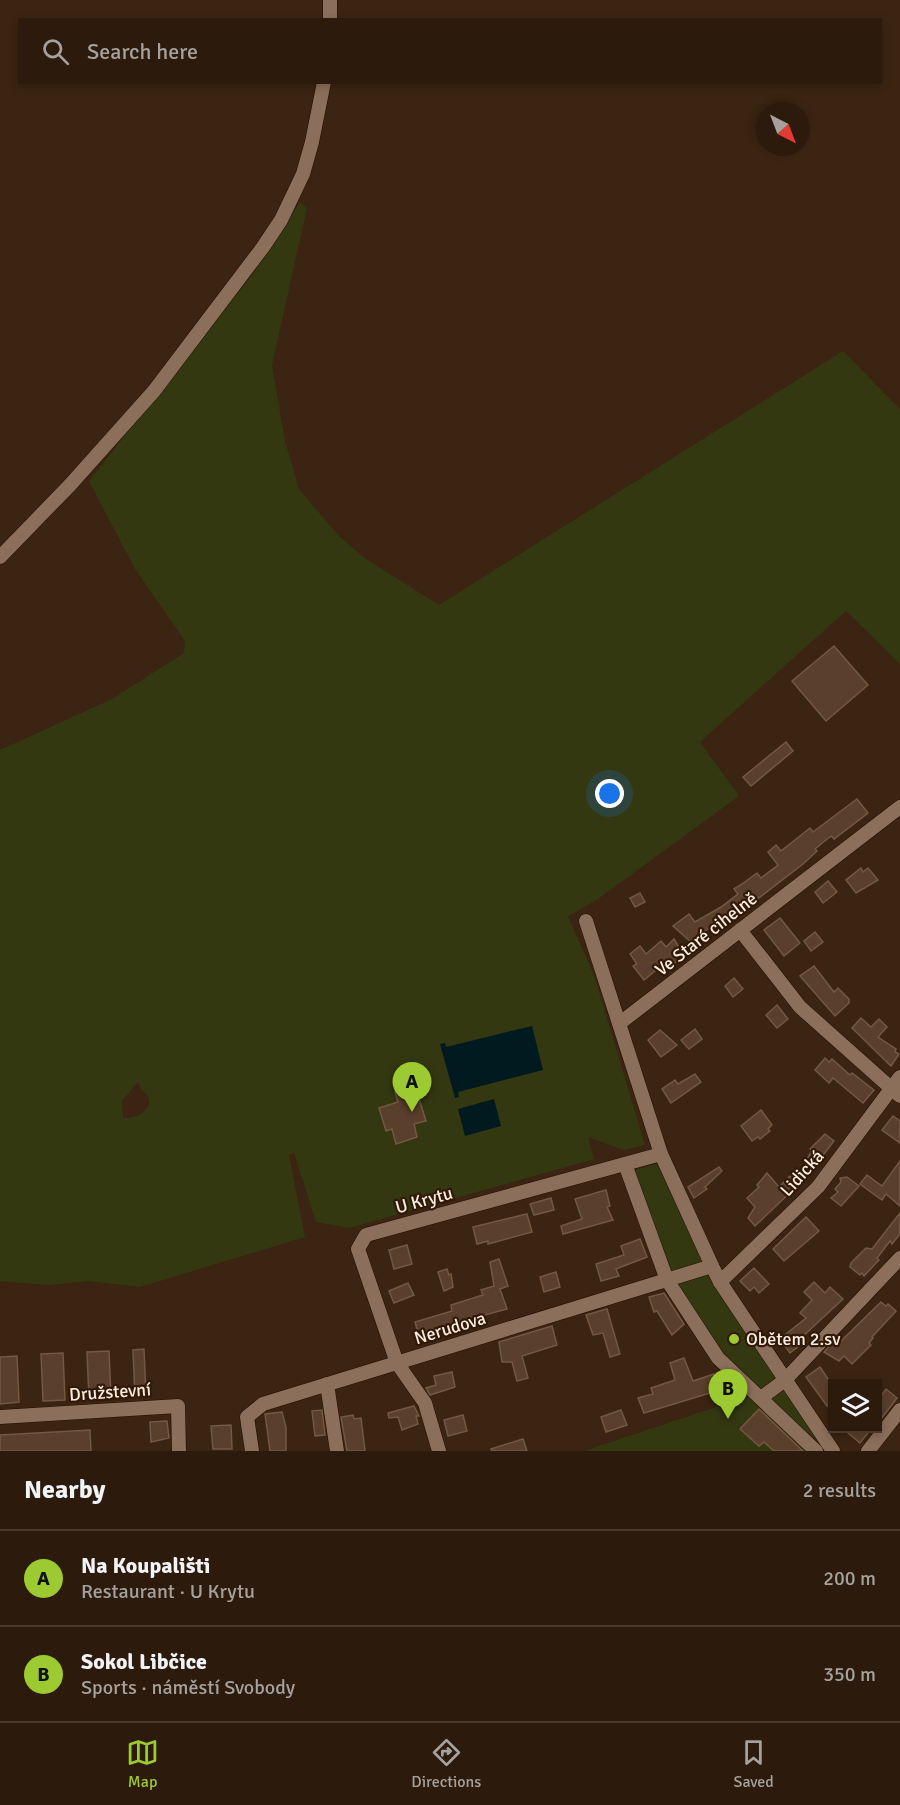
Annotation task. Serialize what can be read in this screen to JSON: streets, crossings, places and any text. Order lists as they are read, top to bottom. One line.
{"streets":{"street":["Ve Staré cihelně","Lidická","U Krytu","Nerudova","Družstevní"]},"crossings":[["U Krytu","Nerudova"]],"places":["Obětem 2.sv"],"north":"bottom right","page":{"search":"Search here","pins":["A","B"],"heading":["Nearby","2 results"],"list":[{"mark":"A","name":"Na Koupališti","note":"Restaurant · U Krytu","value":"200 m"},{"mark":"B","name":"Sokol Libčice","note":"Sports · náměstí Svobody","value":"350 m"}],"nav":["Map","Directions","Saved"]}}
